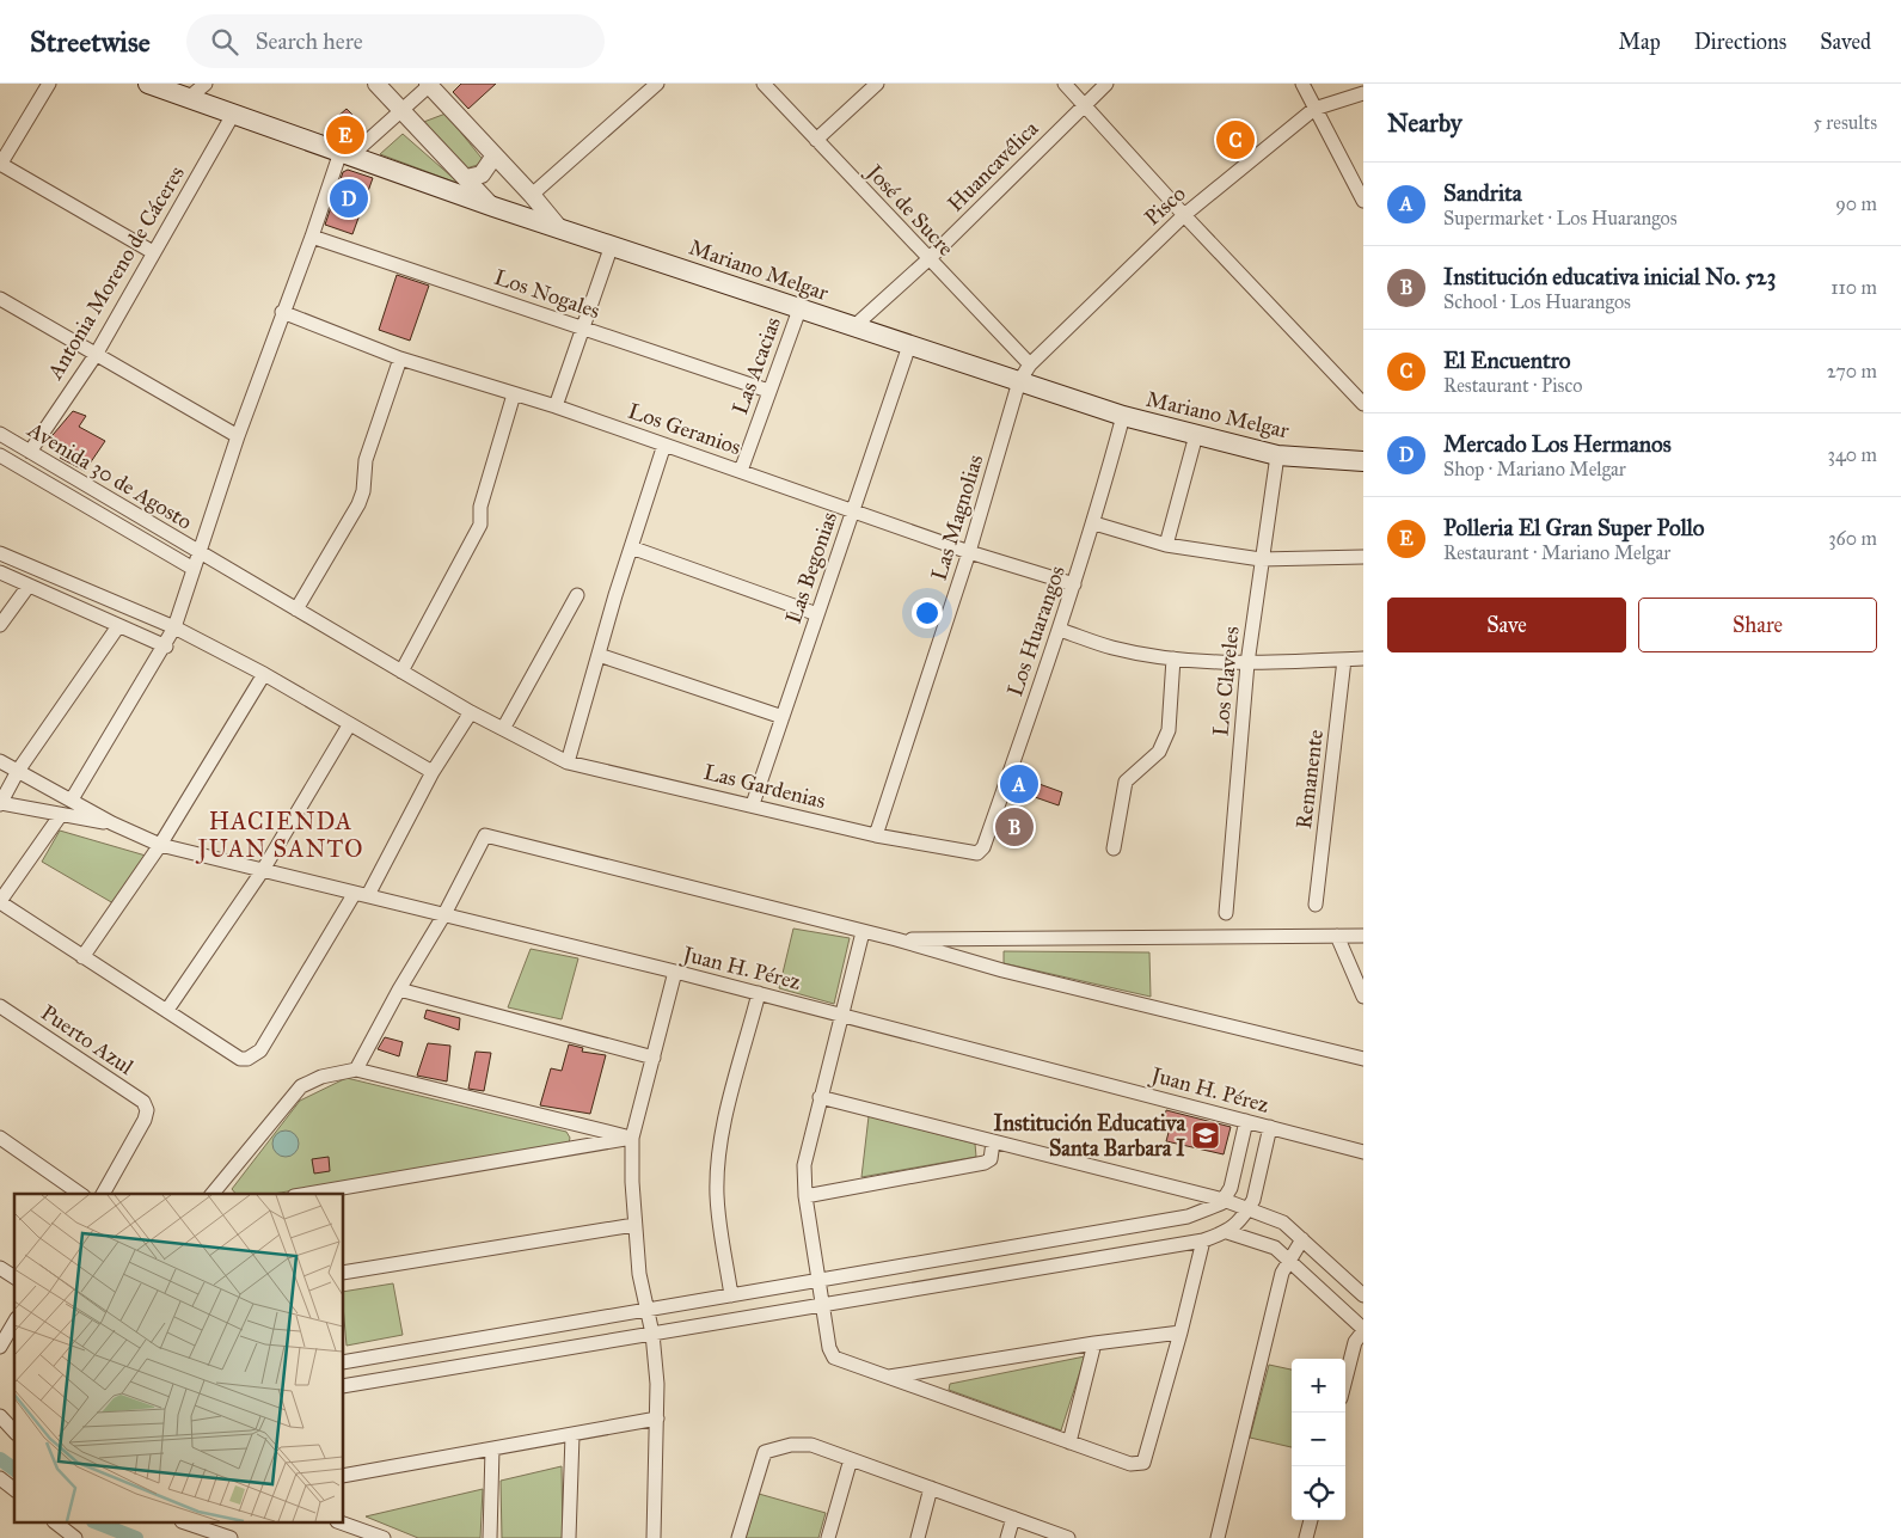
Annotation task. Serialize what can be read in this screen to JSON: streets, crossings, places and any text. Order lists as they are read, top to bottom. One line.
{"streets":{"main road":["Mariano Melgar"],"street":["Huancavélica","Pisco","José de Sucre","Antonia Moreno de Cáceres","Los Nogales","Las Acacias","Los Geranios","Avenida 30 de Agosto","Las Magnolias","Las Begonias","Los Huarangos","Los Claveles","Remanente","Las Gardenias","Juan H. Pérez","Puerto Azul"]},"crossings":[["Huancavélica","José de Sucre"],["Huancavélica","Mariano Melgar"],["Pisco","José de Sucre"],["Pisco","Mariano Melgar"],["Pisco","Las Magnolias"],["Mariano Melgar","Antonia Moreno de Cáceres"],["Mariano Melgar","Las Acacias"],["Mariano Melgar","Las Magnolias"],["Mariano Melgar","Las Begonias"],["Mariano Melgar","Los Huarangos"],["Mariano Melgar","Los Claveles"],["Antonia Moreno de Cáceres","Avenida 30 de Agosto"],["Los Nogales","Las Acacias"],["Las Acacias","Los Geranios"],["Los Geranios","Las Magnolias"],["Los Geranios","Las Begonias"],["Los Geranios","Los Huarangos"],["Avenida 30 de Agosto","Las Gardenias"],["Las Magnolias","Las Gardenias"],["Las Begonias","Las Gardenias"],["Los Huarangos","Las Gardenias"]],"districts":["HACIENDA JUAN SANTO"],"places":{"school or university":["Institución Educativa Santa Barbara I"]},"page":{"header":"Streetwise","search":"Search here","nav":["Map","Directions","Saved"],"heading":["Nearby","5 results"],"pins":["E","C","D","A","B"],"list":[{"mark":"A","name":"Sandrita","note":"Supermarket · Los Huarangos","value":"90 m"},{"mark":"B","name":"Institución educativa inicial No. 523","note":"School · Los Huarangos","value":"110 m"},{"mark":"C","name":"El Encuentro","note":"Restaurant · Pisco","value":"270 m"},{"mark":"D","name":"Mercado Los Hermanos","note":"Shop · Mariano Melgar","value":"340 m"},{"mark":"E","name":"Polleria El Gran Super Pollo","note":"Restaurant · Mariano Melgar","value":"360 m"}],"buttons":["Save","Share"],"map_buttons":["+","−"]}}
